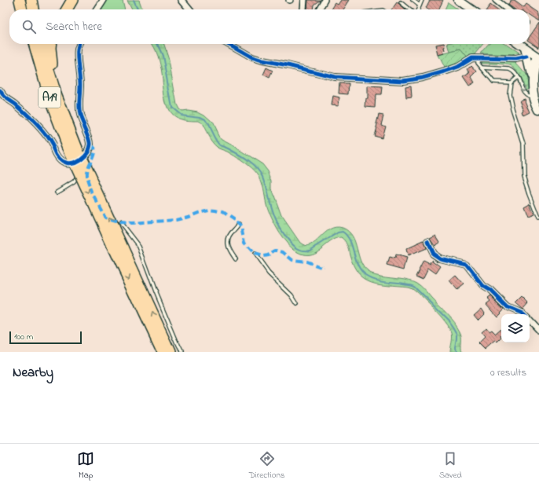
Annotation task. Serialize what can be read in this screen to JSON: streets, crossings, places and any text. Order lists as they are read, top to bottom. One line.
{"streets":{"highway":["A19"]},"scale_bar":"100 m","page":{"search":"Search here","scale":"100 m","heading":["Nearby","0 results"],"nav":["Map","Directions","Saved"]}}
